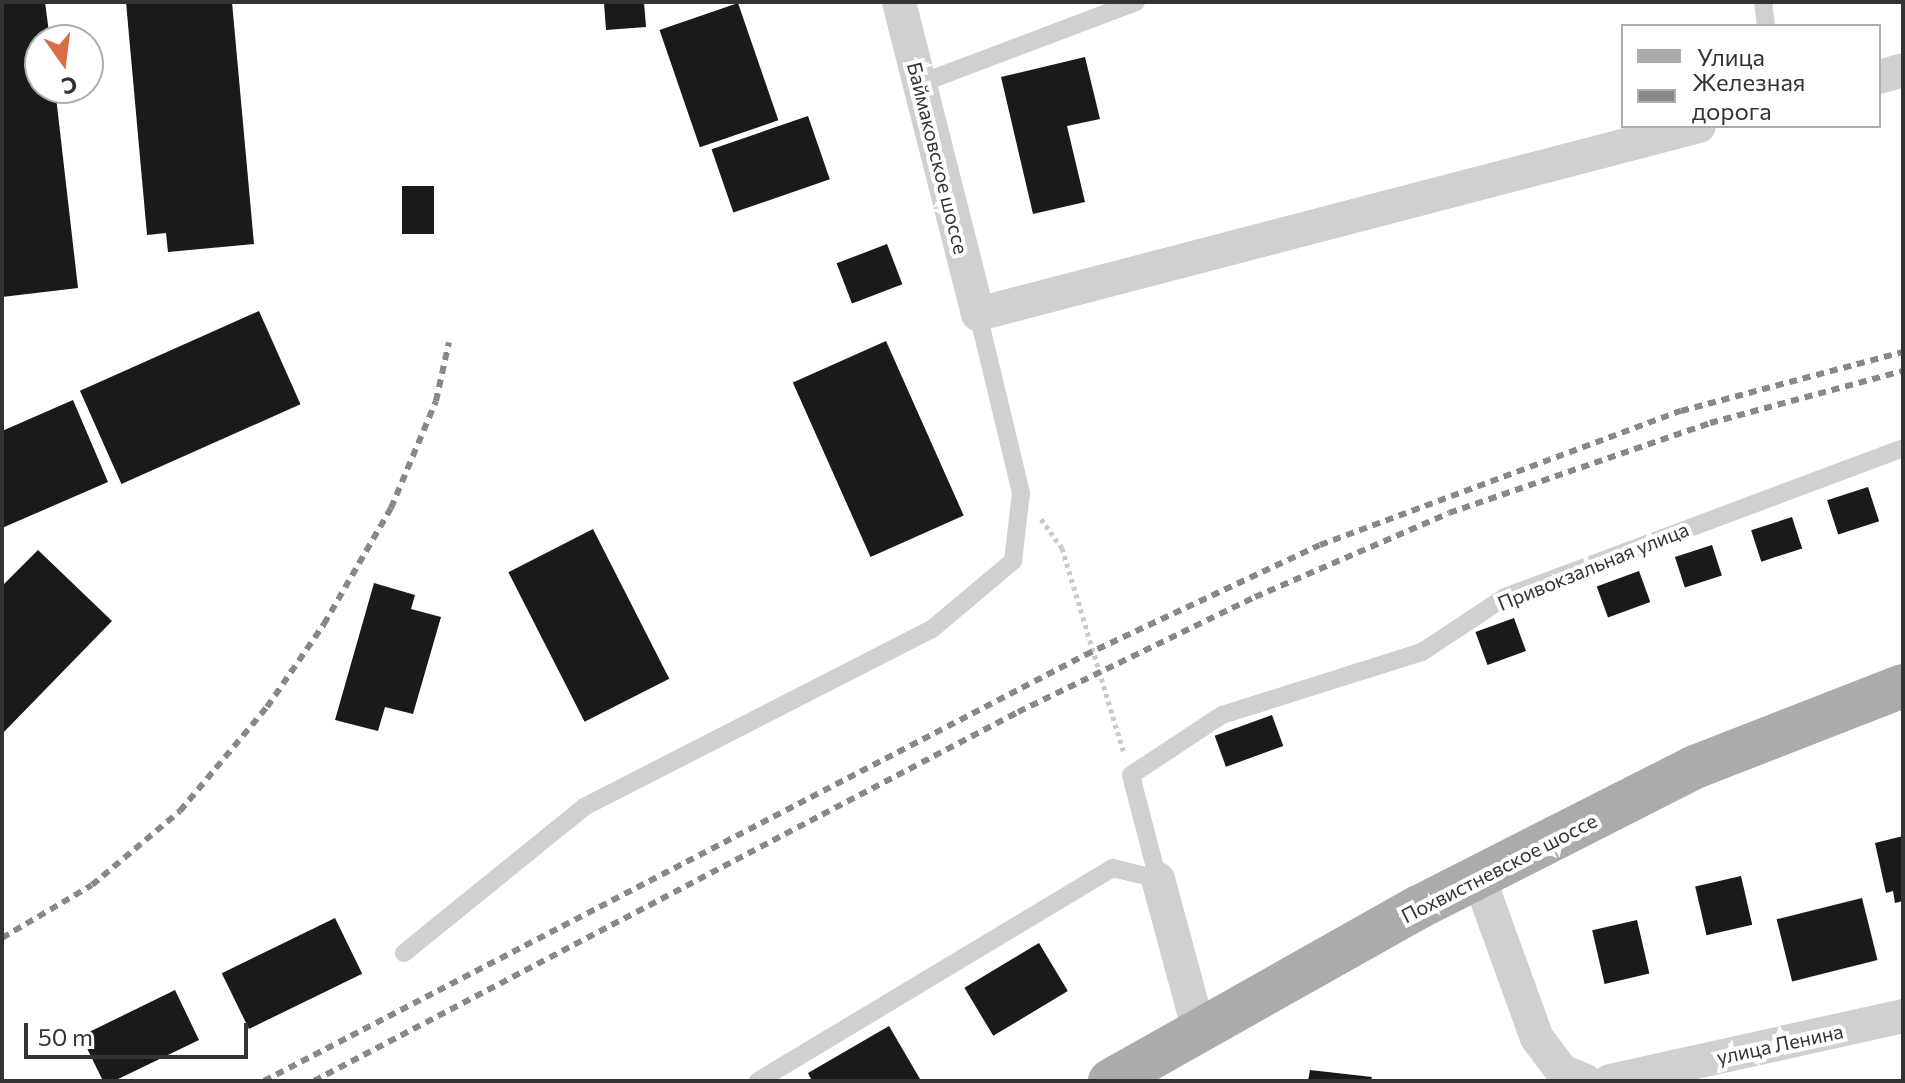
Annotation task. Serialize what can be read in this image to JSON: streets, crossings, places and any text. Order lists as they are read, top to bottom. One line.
{"streets":{"main road":["Похвистневское шоссе"],"street":["Баймаковское шоссе","улица Ленина"],"lane":["Привокзальная улица"]},"legend":["Улица","Железная дорога"],"scale_bar":"50 m","north":"bottom"}
